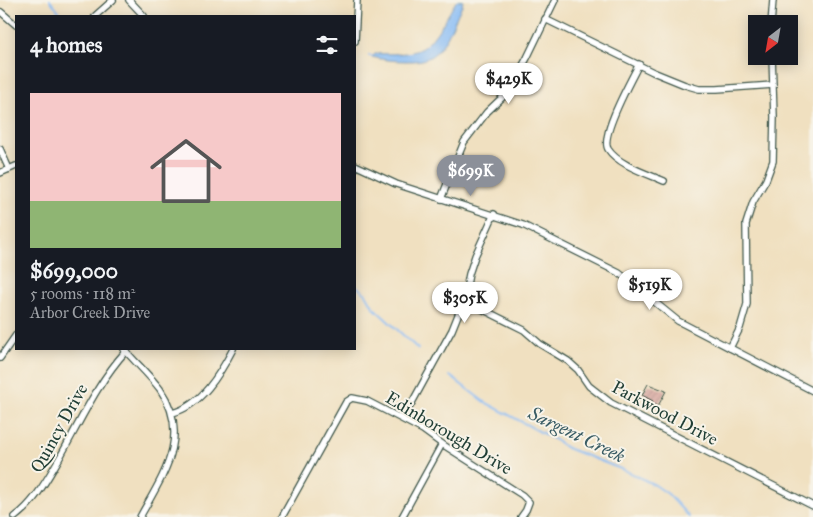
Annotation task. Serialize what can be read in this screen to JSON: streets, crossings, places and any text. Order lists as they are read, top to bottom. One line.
{"streets":{"street":["Parkwood Drive","Quincy Drive","Edinborough Drive"]},"water":["Sargent Creek"],"north":"bottom left","page":{"heading":"4 homes","price":["$429K","$699K","$519K","$305K"],"list":[{"name":"$699,000","note":"5 rooms · 118 m² · Arbor Creek Drive"}]}}
